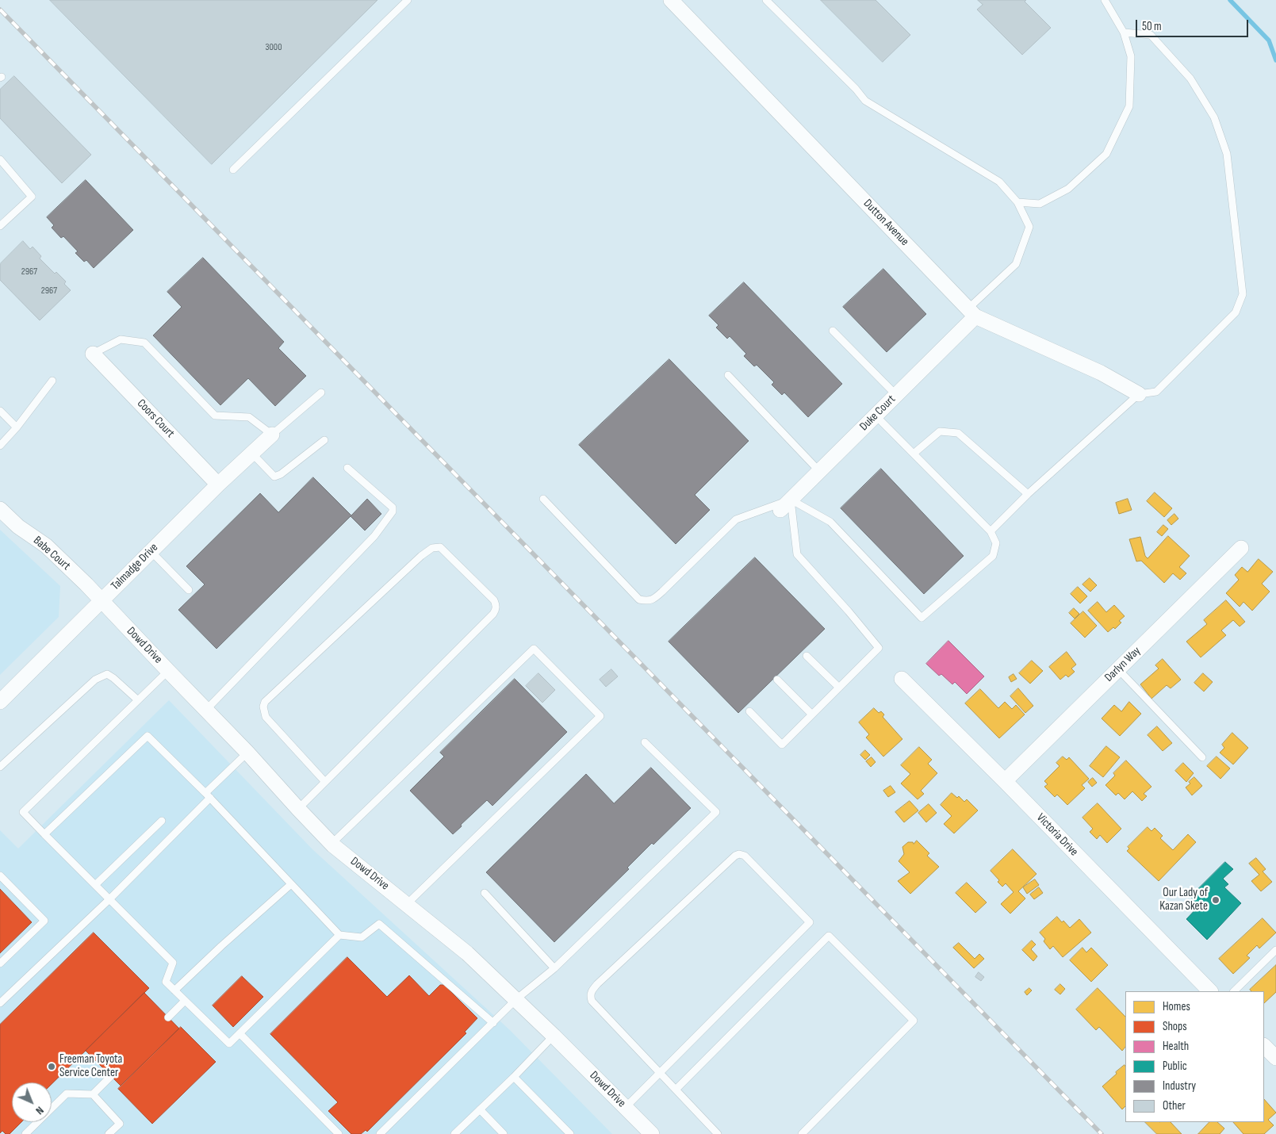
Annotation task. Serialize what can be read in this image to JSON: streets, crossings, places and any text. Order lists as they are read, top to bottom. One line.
{"streets":{"street":["Dutton Avenue","Duke Court","Coors Court","Babe Court","Talmadge Drive","Dowd Drive","Darlyn Way","Victoria Drive"]},"crossings":[["Dutton Avenue","Duke Court"],["Coors Court","Talmadge Drive"],["Babe Court","Talmadge Drive"],["Babe Court","Dowd Drive"],["Talmadge Drive","Dowd Drive"],["Darlyn Way","Victoria Drive"]],"places":["Our Lady of Kazan Skete","Freeman Toyota Service Center"],"house_numbers":["3000","2967","2967"],"legend":["Homes","Shops","Health","Public","Industry","Other"],"scale_bar":"50 m","north":"bottom right"}
